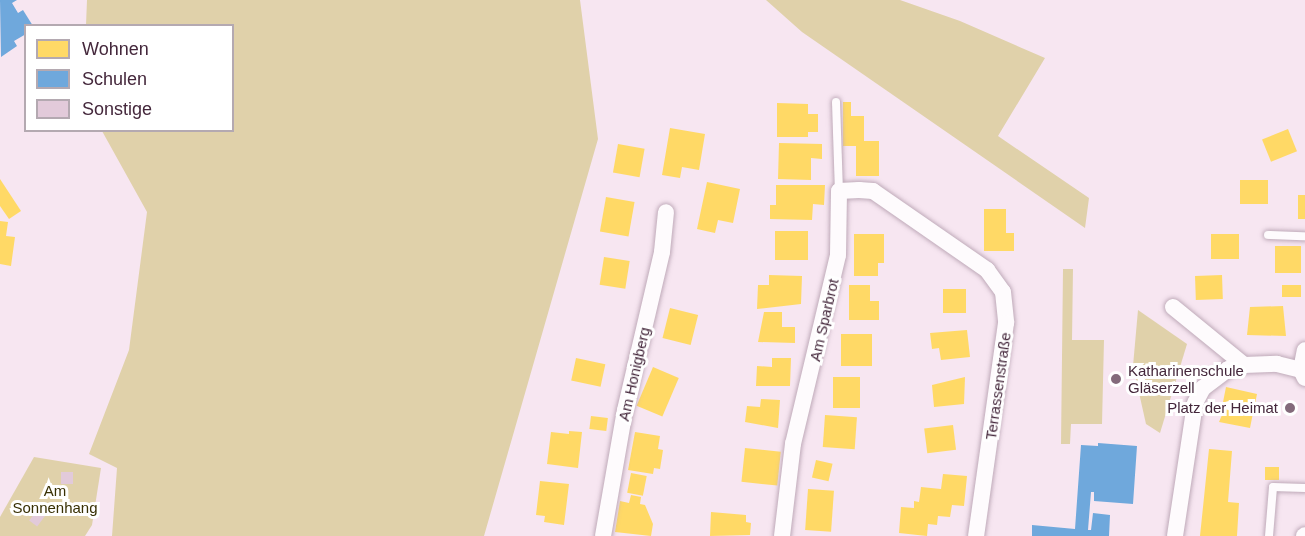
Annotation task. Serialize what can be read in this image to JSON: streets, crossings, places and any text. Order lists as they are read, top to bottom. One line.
{"streets":{"street":["Am Sparbrot","Am Honigberg","Terrassenstraße"]},"crossings":[["Am Sparbrot","Terrassenstraße"]],"parks":["Am Sonnenhang"],"places":["Katharinenschule Gläserzell","Platz der Heimat"],"legend":["Wohnen","Schulen","Sonstige"]}
